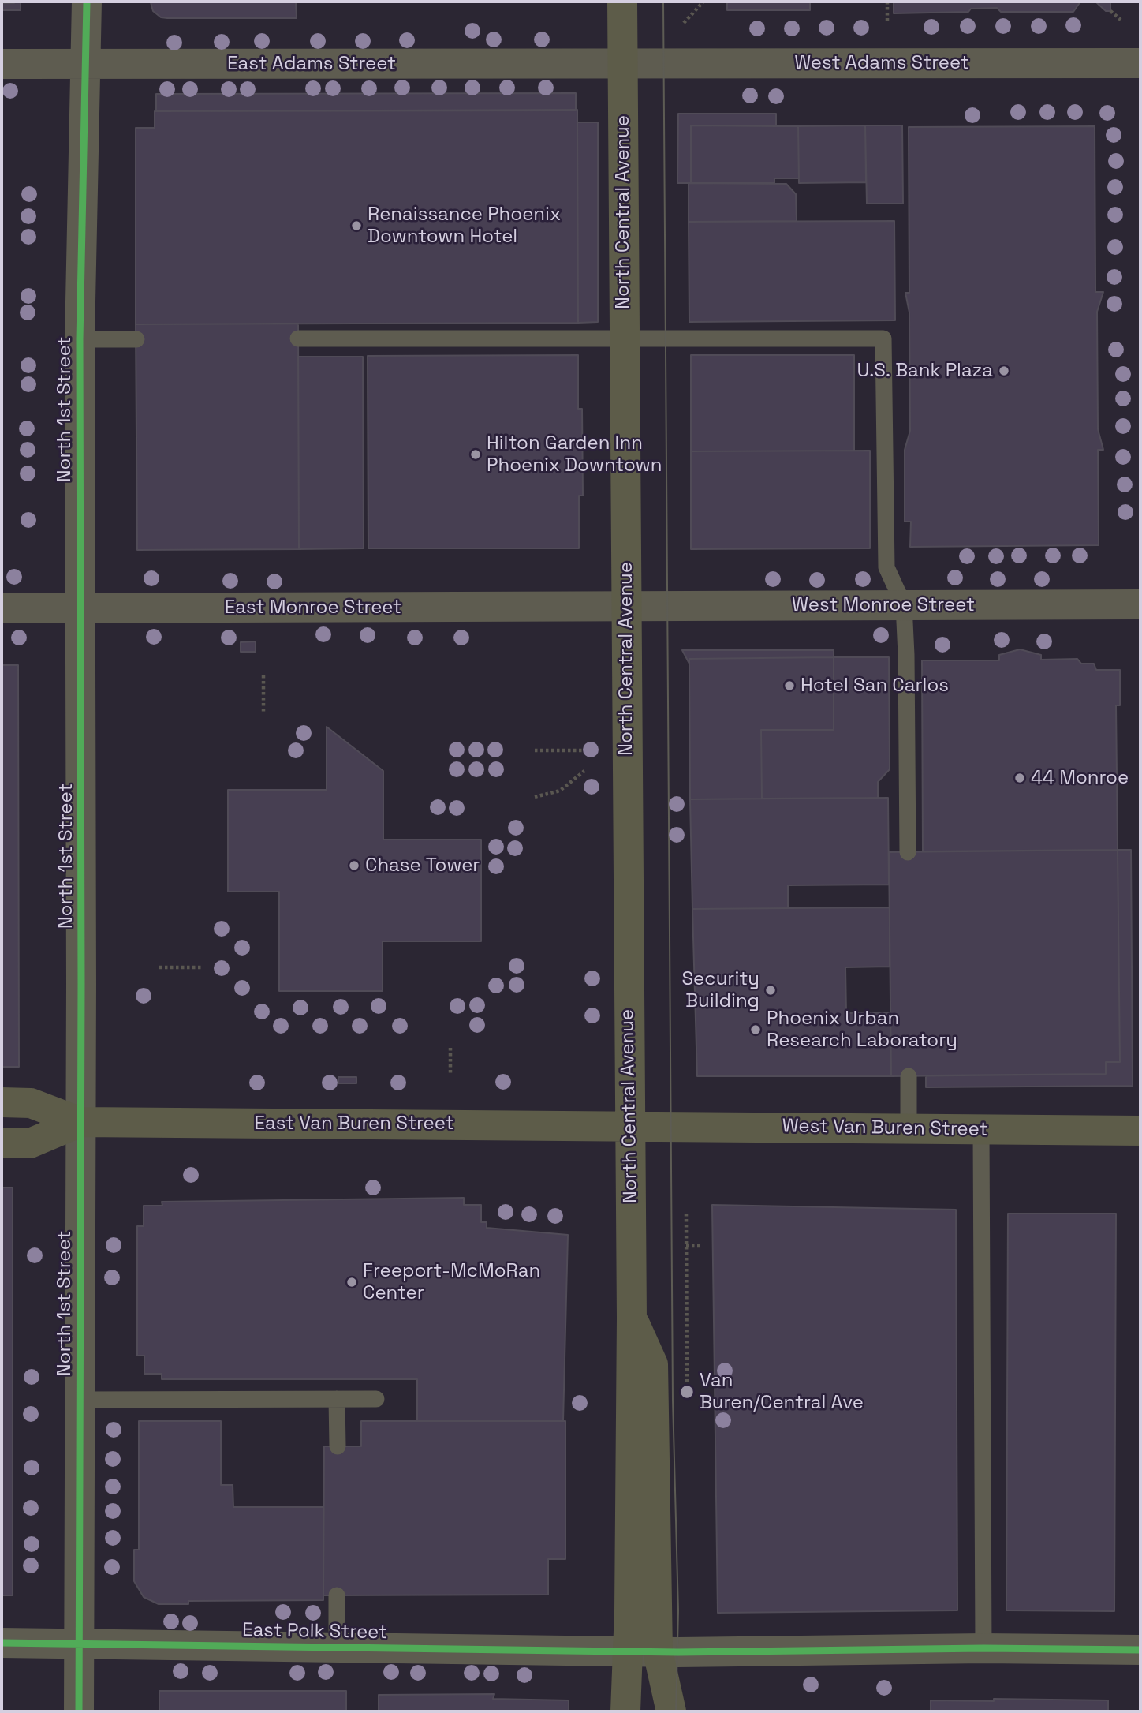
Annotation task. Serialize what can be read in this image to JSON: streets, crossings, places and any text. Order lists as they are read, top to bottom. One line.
{"streets":{"main road":["North Central Avenue","East Van Buren Street","West Van Buren Street"],"street":["West Adams Street","East Adams Street","North 1st Street","West Monroe Street","East Monroe Street","East Polk Street"]},"crossings":[["West Adams Street","East Adams Street"],["West Adams Street","North Central Avenue"],["East Adams Street","North Central Avenue"],["East Adams Street","North 1st Street"],["North Central Avenue","West Monroe Street"],["North Central Avenue","East Monroe Street"],["North Central Avenue","East Van Buren Street"],["North Central Avenue","West Van Buren Street"],["North Central Avenue","East Polk Street"],["North 1st Street","East Monroe Street"],["North 1st Street","East Van Buren Street"],["North 1st Street","East Polk Street"],["West Monroe Street","East Monroe Street"],["East Van Buren Street","West Van Buren Street"]],"places":["Renaissance Phoenix Downtown Hotel","U.S. Bank Plaza","Hilton Garden Inn Phoenix Downtown","Hotel San Carlos","44 Monroe","Chase Tower","Security Building","Phoenix Urban Research Laboratory","Freeport-McMoRan Center","Van Buren/Central Ave"]}
